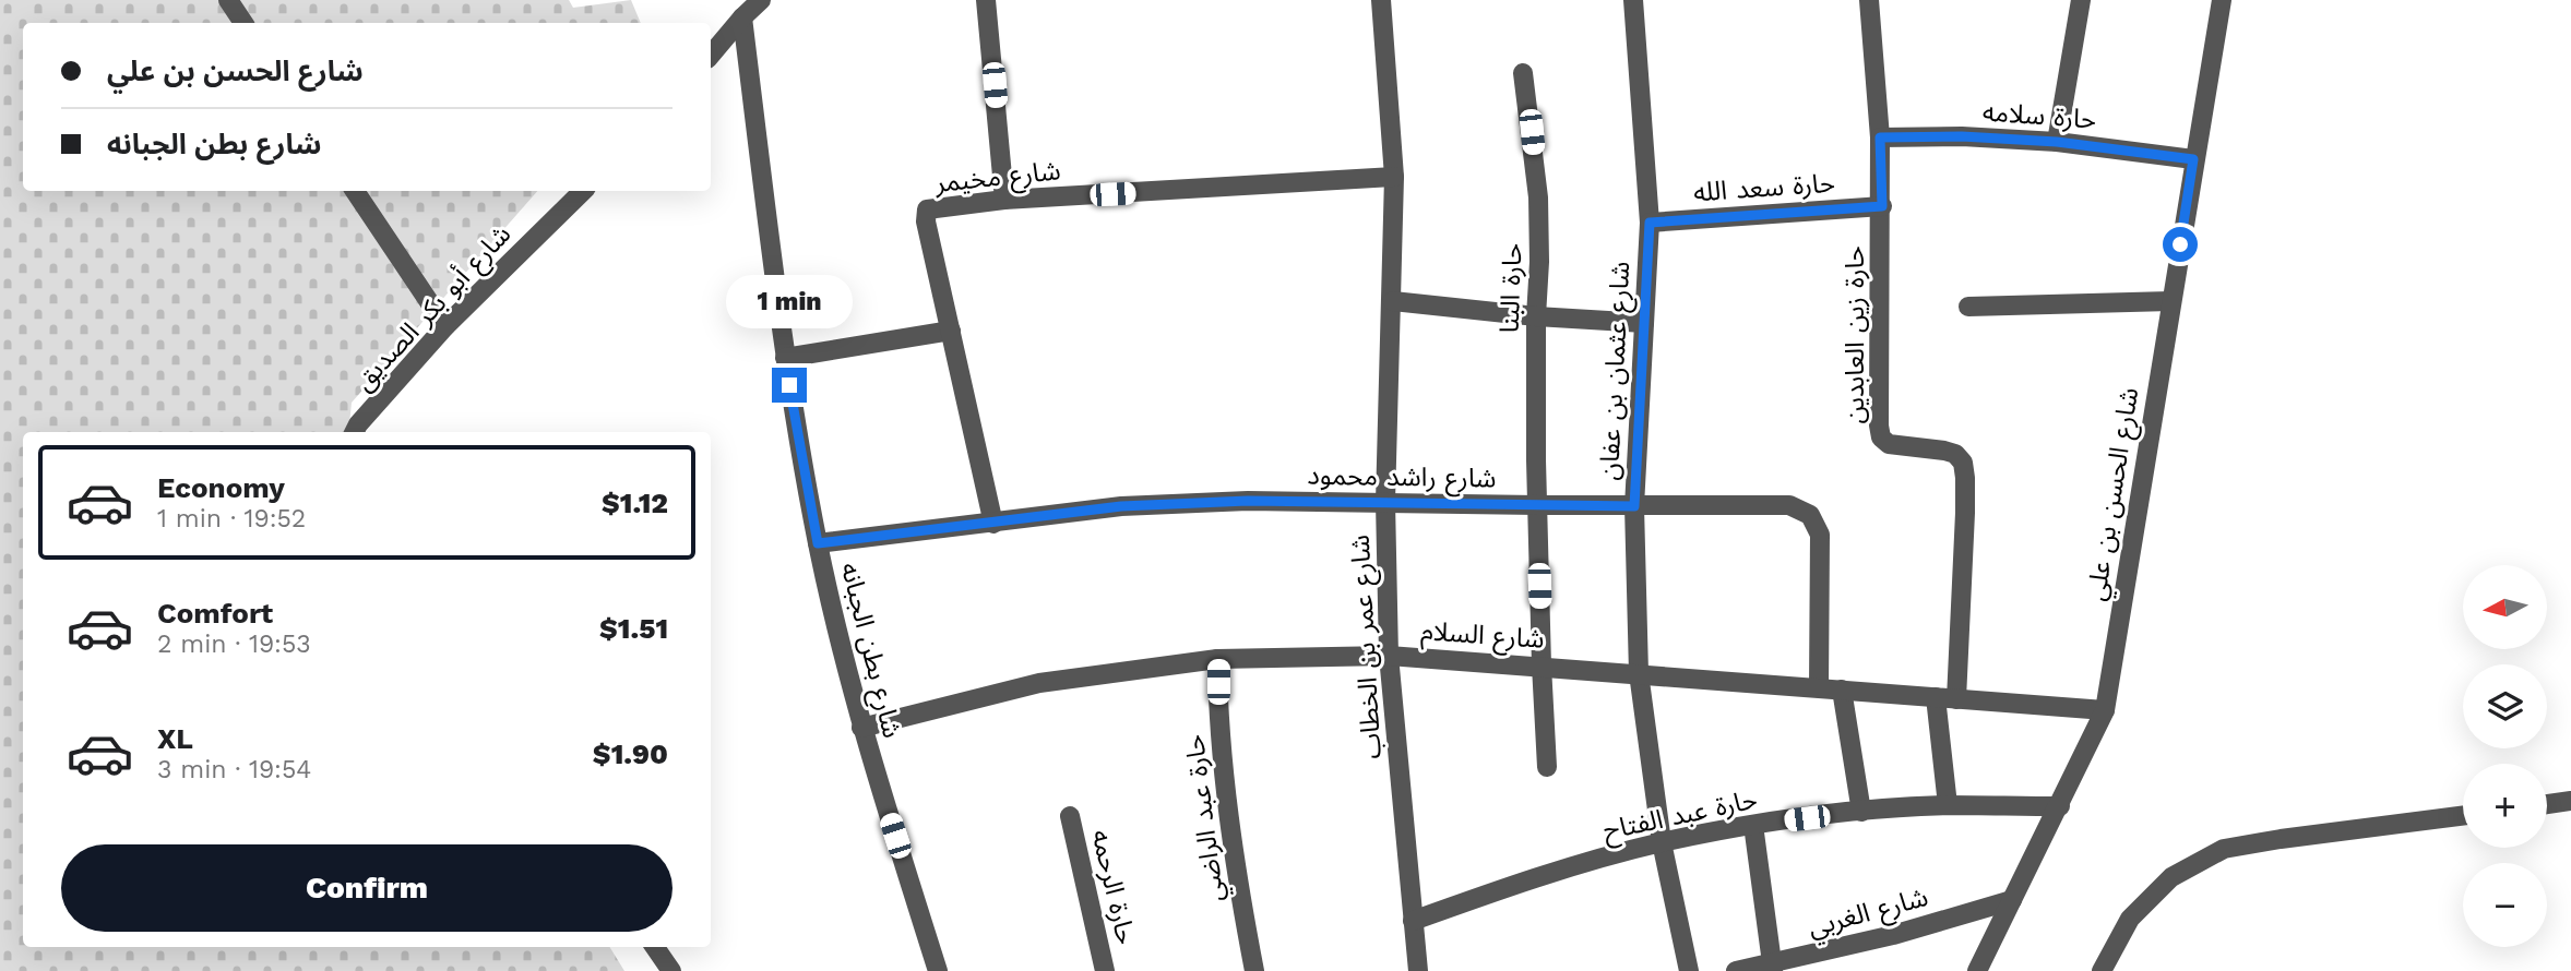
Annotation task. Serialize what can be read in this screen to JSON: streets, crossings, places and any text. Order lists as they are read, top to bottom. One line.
{"streets":{"street":["حارة سلامه","شارع مخيمر","حارة سعد الله","حارة البنا","شارع أبو بكر الصديق","حارة زين العابدين","شارع عثمان بن عفان","شارع راشد محمود","شارع الحسن بن علي","شارع السلام","شارع عمر بن الخطاب","شارع بطن الجبانه","حارة عبد الفتاح","حارة عبد الراضي","حارة الرحمه","شارع الغربي"]},"crossings":[["حارة سلامه","حارة زين العابدين"],["حارة سلامه","شارع الحسن بن علي"],["شارع مخيمر","شارع راشد محمود"],["شارع مخيمر","شارع عمر بن الخطاب"],["حارة سعد الله","حارة زين العابدين"],["حارة سعد الله","شارع عثمان بن عفان"],["حارة البنا","شارع راشد محمود"],["حارة البنا","شارع السلام"],["حارة زين العابدين","شارع السلام"],["شارع عثمان بن عفان","شارع راشد محمود"],["شارع عثمان بن عفان","شارع السلام"],["شارع عثمان بن عفان","حارة عبد الفتاح"],["شارع راشد محمود","شارع السلام"],["شارع راشد محمود","شارع عمر بن الخطاب"],["شارع راشد محمود","شارع بطن الجبانه"],["شارع الحسن بن علي","شارع السلام"],["شارع الحسن بن علي","حارة عبد الفتاح"],["شارع الحسن بن علي","شارع الغربي"],["شارع السلام","شارع عمر بن الخطاب"],["شارع السلام","شارع بطن الجبانه"],["شارع السلام","حارة عبد الراضي"],["شارع عمر بن الخطاب","حارة عبد الفتاح"]],"north":"left","page":{"banner":["شارع الحسن بن علي","شارع بطن الجبانه"],"bubble":"1 min","list":[{"name":"Economy","note":"1 min · 19:52","value":"$1.12"},{"name":"Comfort","note":"2 min · 19:53","value":"$1.51"},{"name":"XL","note":"3 min · 19:54","value":"$1.90"}],"map_buttons":["+","−"],"buttons":"Confirm"}}
